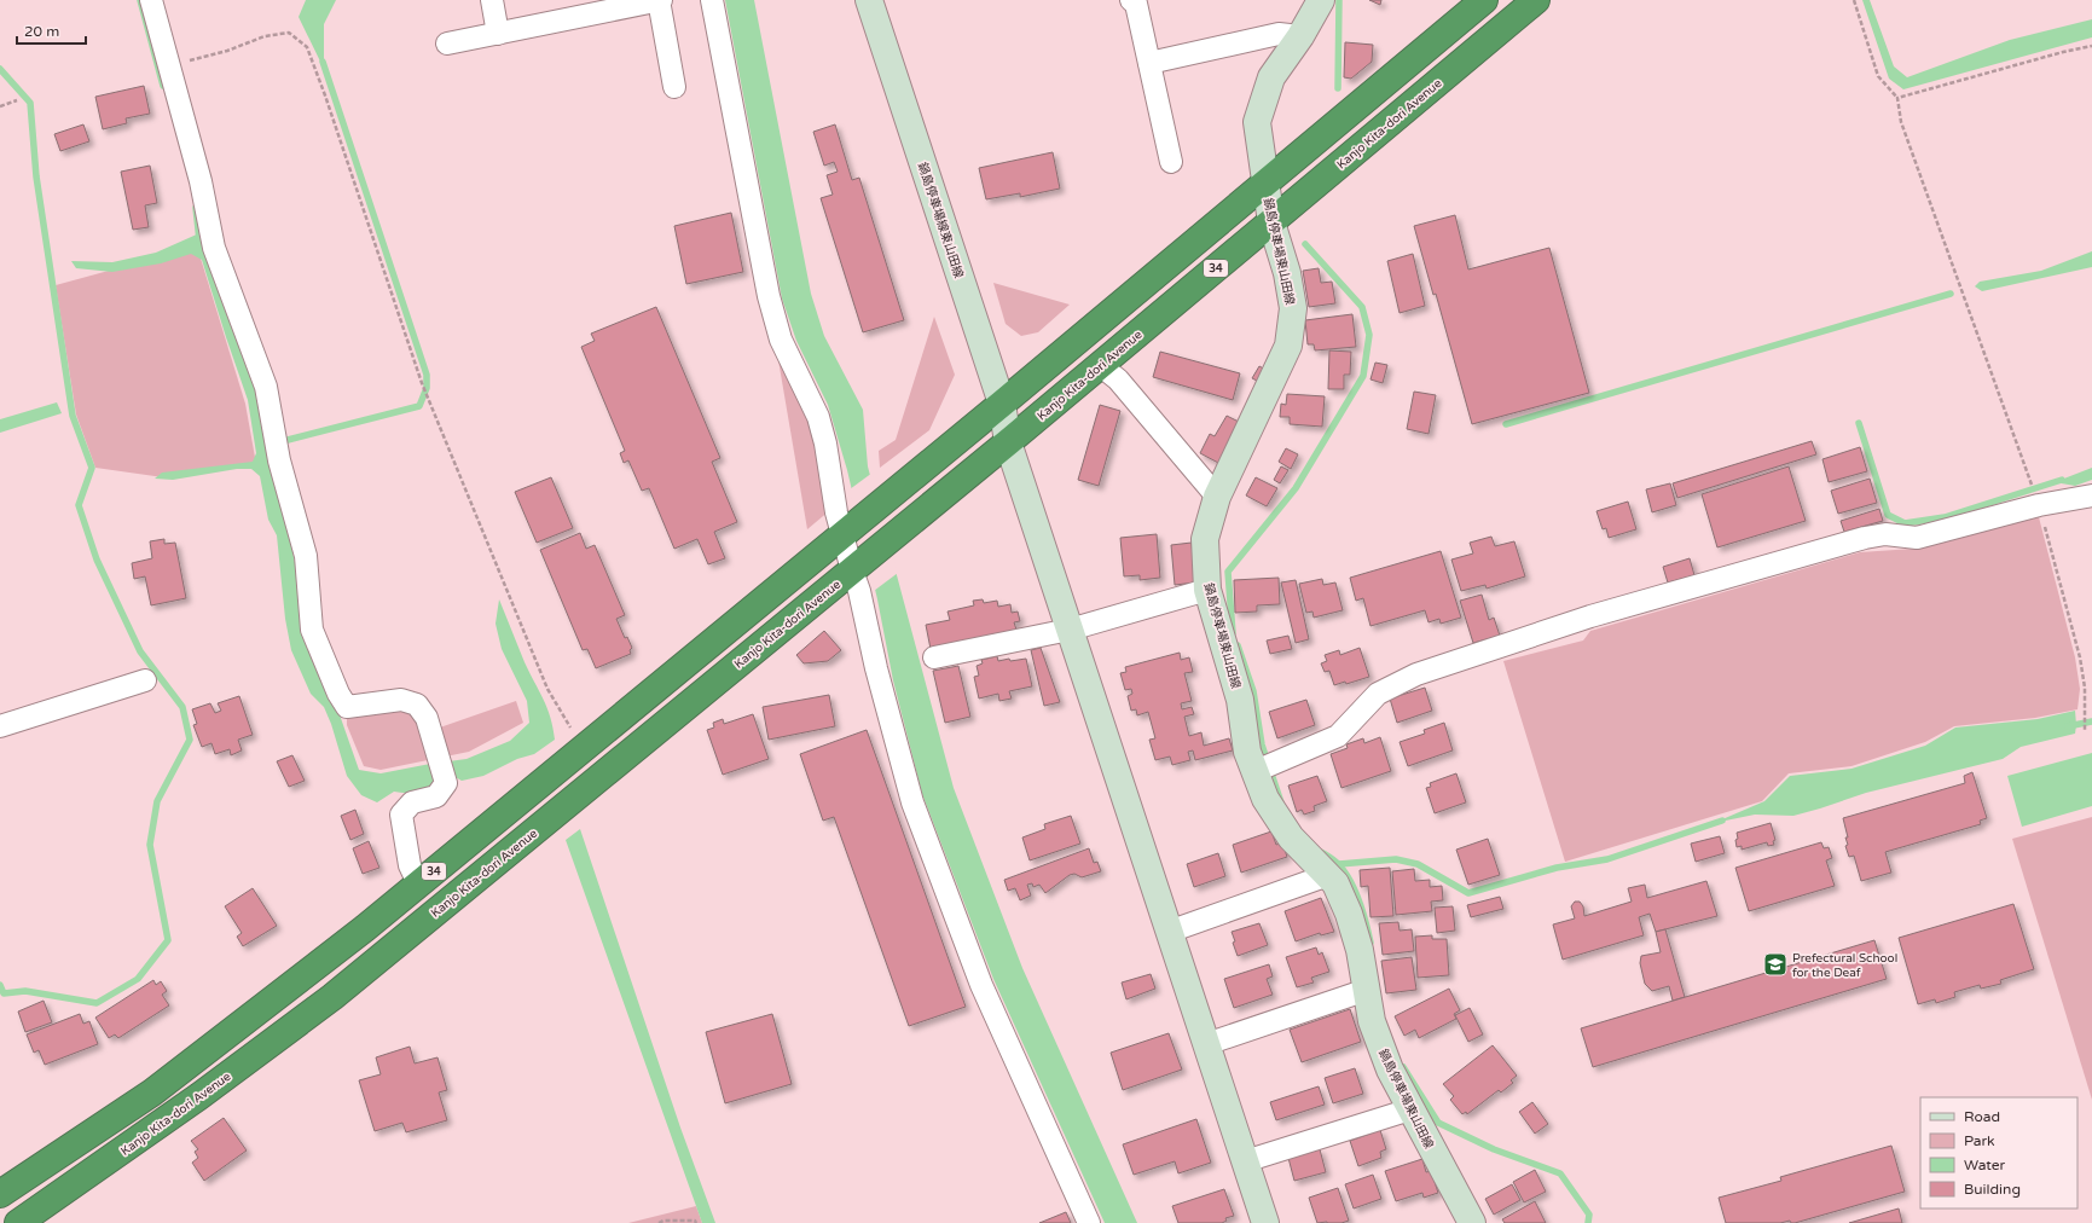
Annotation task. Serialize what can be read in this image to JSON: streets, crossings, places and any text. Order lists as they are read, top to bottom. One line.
{"streets":{"highway":["Kanjo Kita-dori Avenue","34"],"main road":["鍋島停車場線東山田線","鍋島停車場東山田線"]},"crossings":[["Kanjo Kita-dori Avenue","鍋島停車場線東山田線"],["Kanjo Kita-dori Avenue","鍋島停車場東山田線"],["鍋島停車場線東山田線","34"],["鍋島停車場東山田線","34"]],"places":{"school or university":["Prefectural School for the Deaf"]},"legend":["Road","Park","Water","Building"],"scale_bar":"20 m"}
